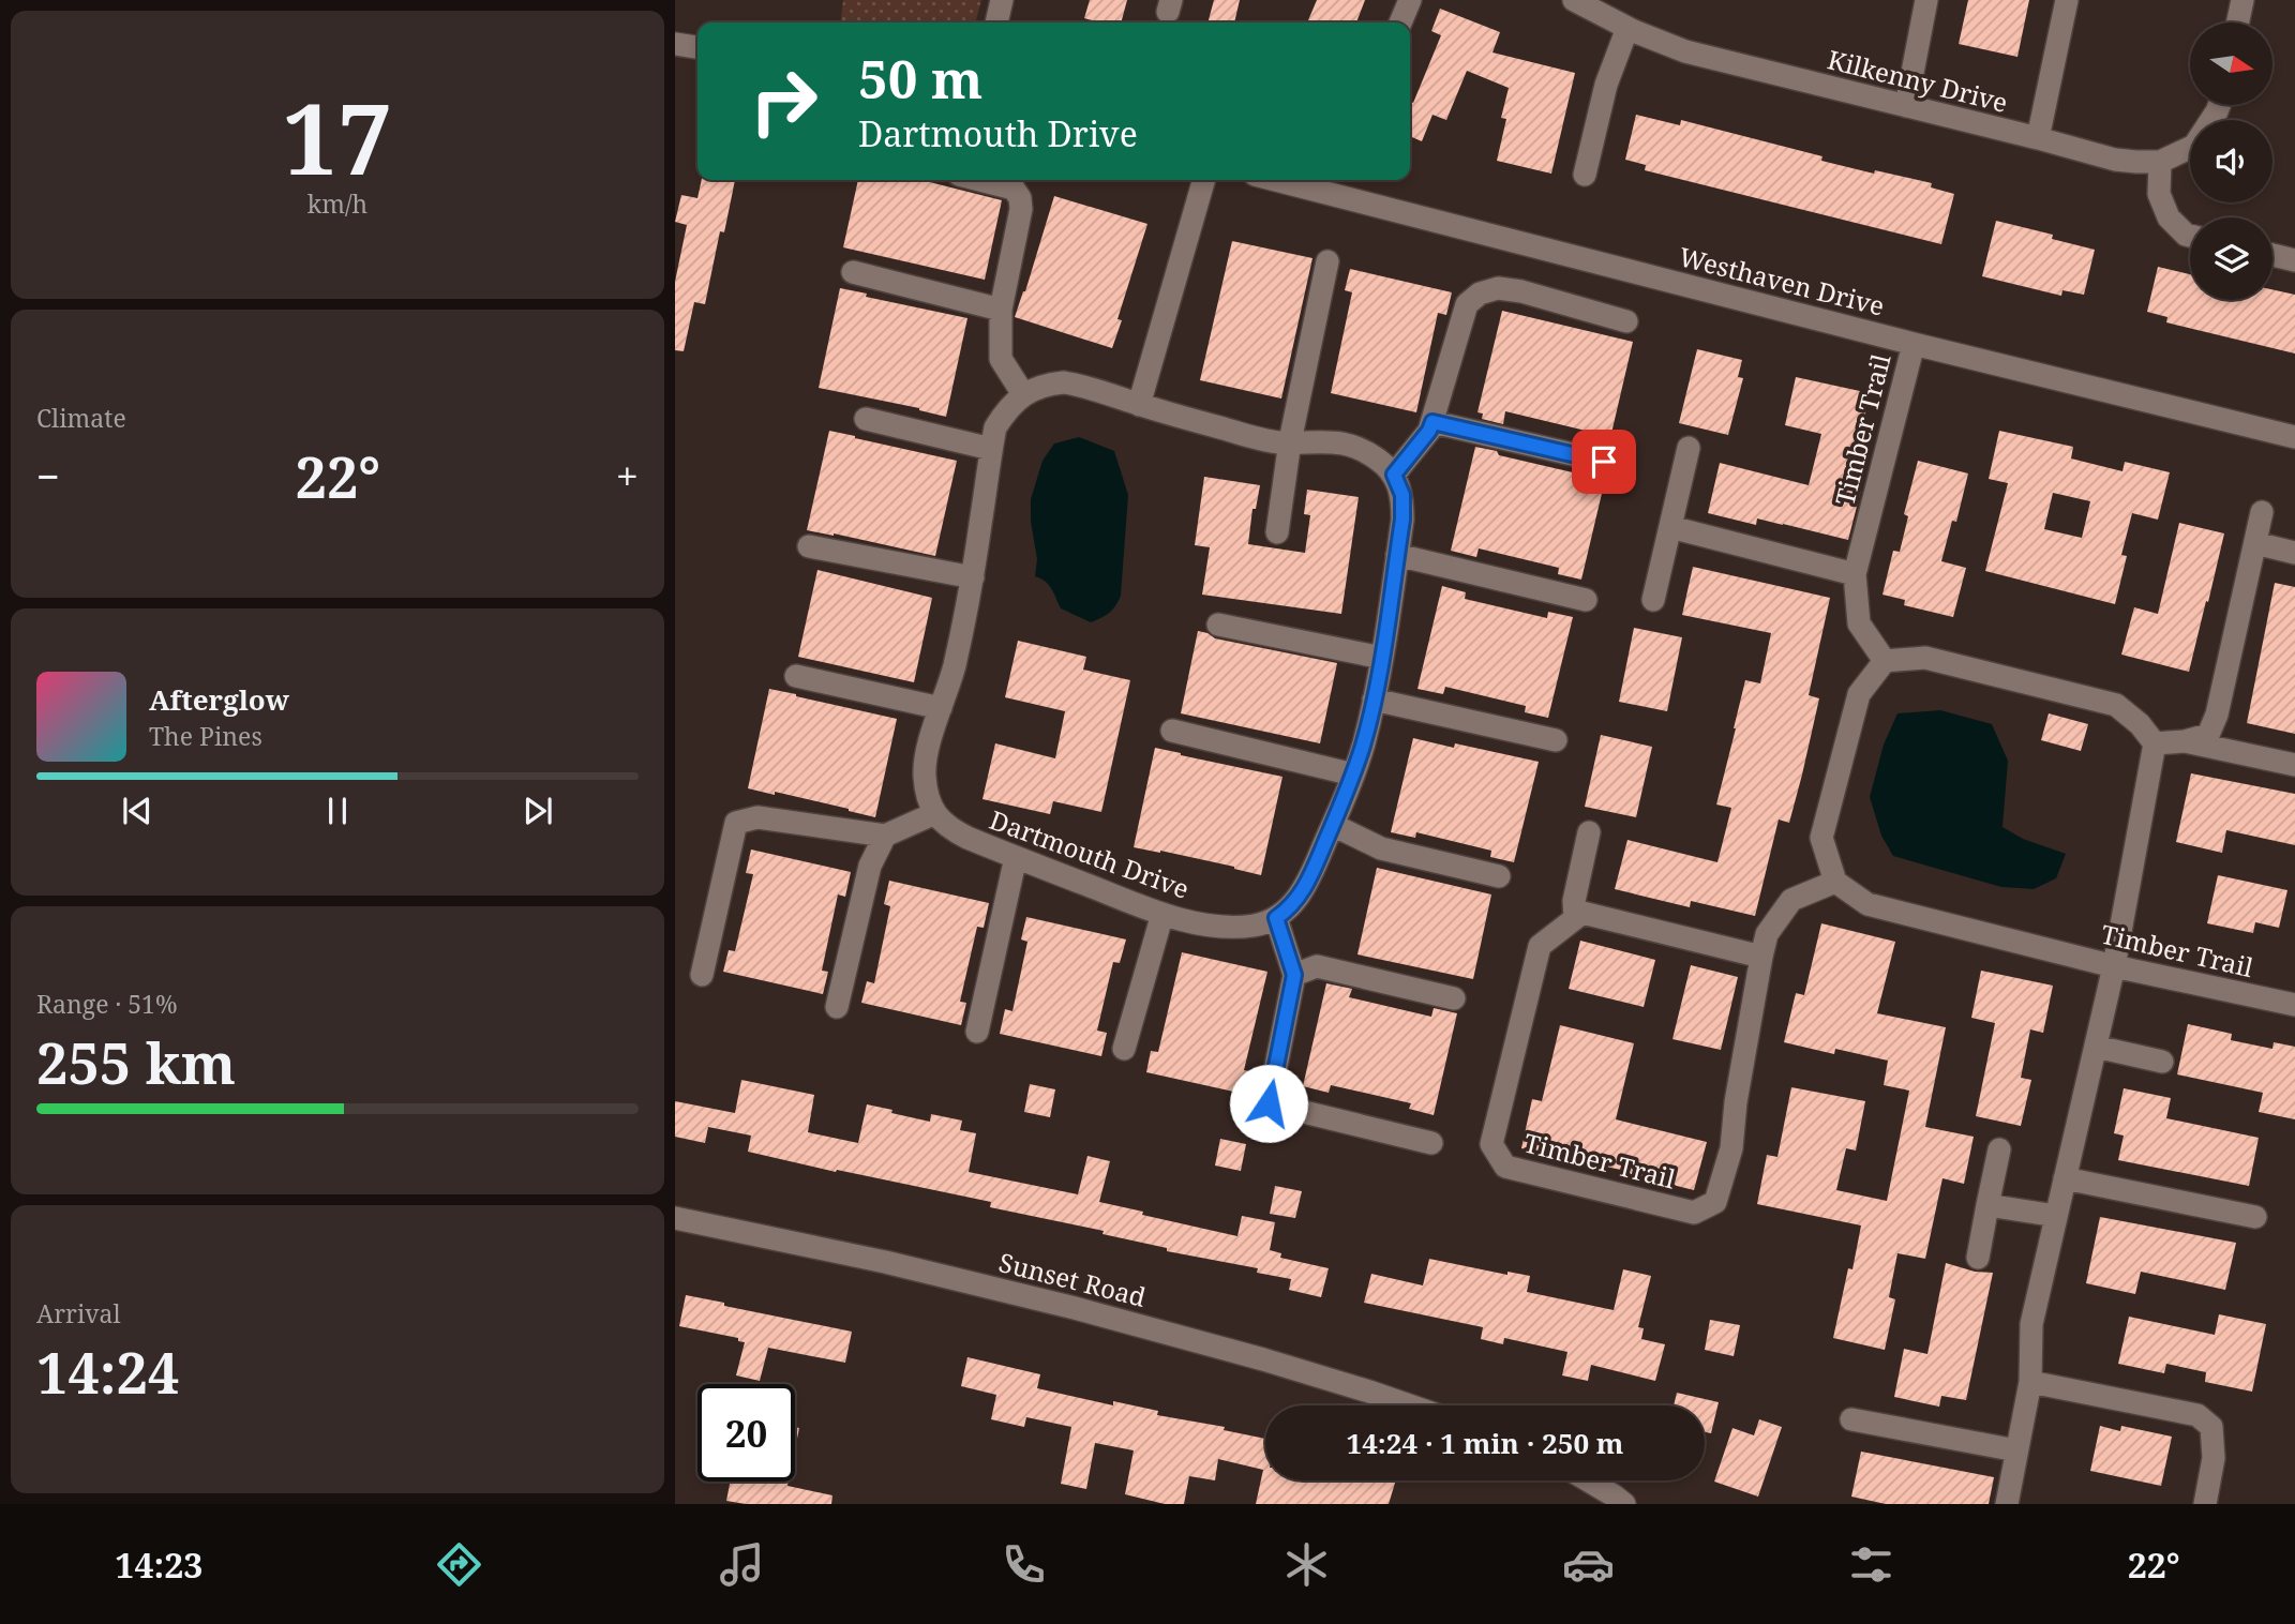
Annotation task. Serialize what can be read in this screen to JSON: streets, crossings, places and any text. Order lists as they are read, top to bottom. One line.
{"streets":{"street":["Kilkenny Drive","Westhaven Drive","Timber Trail","Dartmouth Drive","Sunset Road"]},"crossings":[["Westhaven Drive","Timber Trail"]],"north":"right","page":{"tile":[["17","km/h"],"Climate",["Range · 51%","255 km"],["Arrival","14:24"]],"turn":["50 m","Dartmouth Drive"],"heat":["−","22°","+"],"song":["Afterglow","The Pines"],"limit":"20","trip":"14:24 · 1 min · 250 m","tabs":["14:23","22°"]}}
